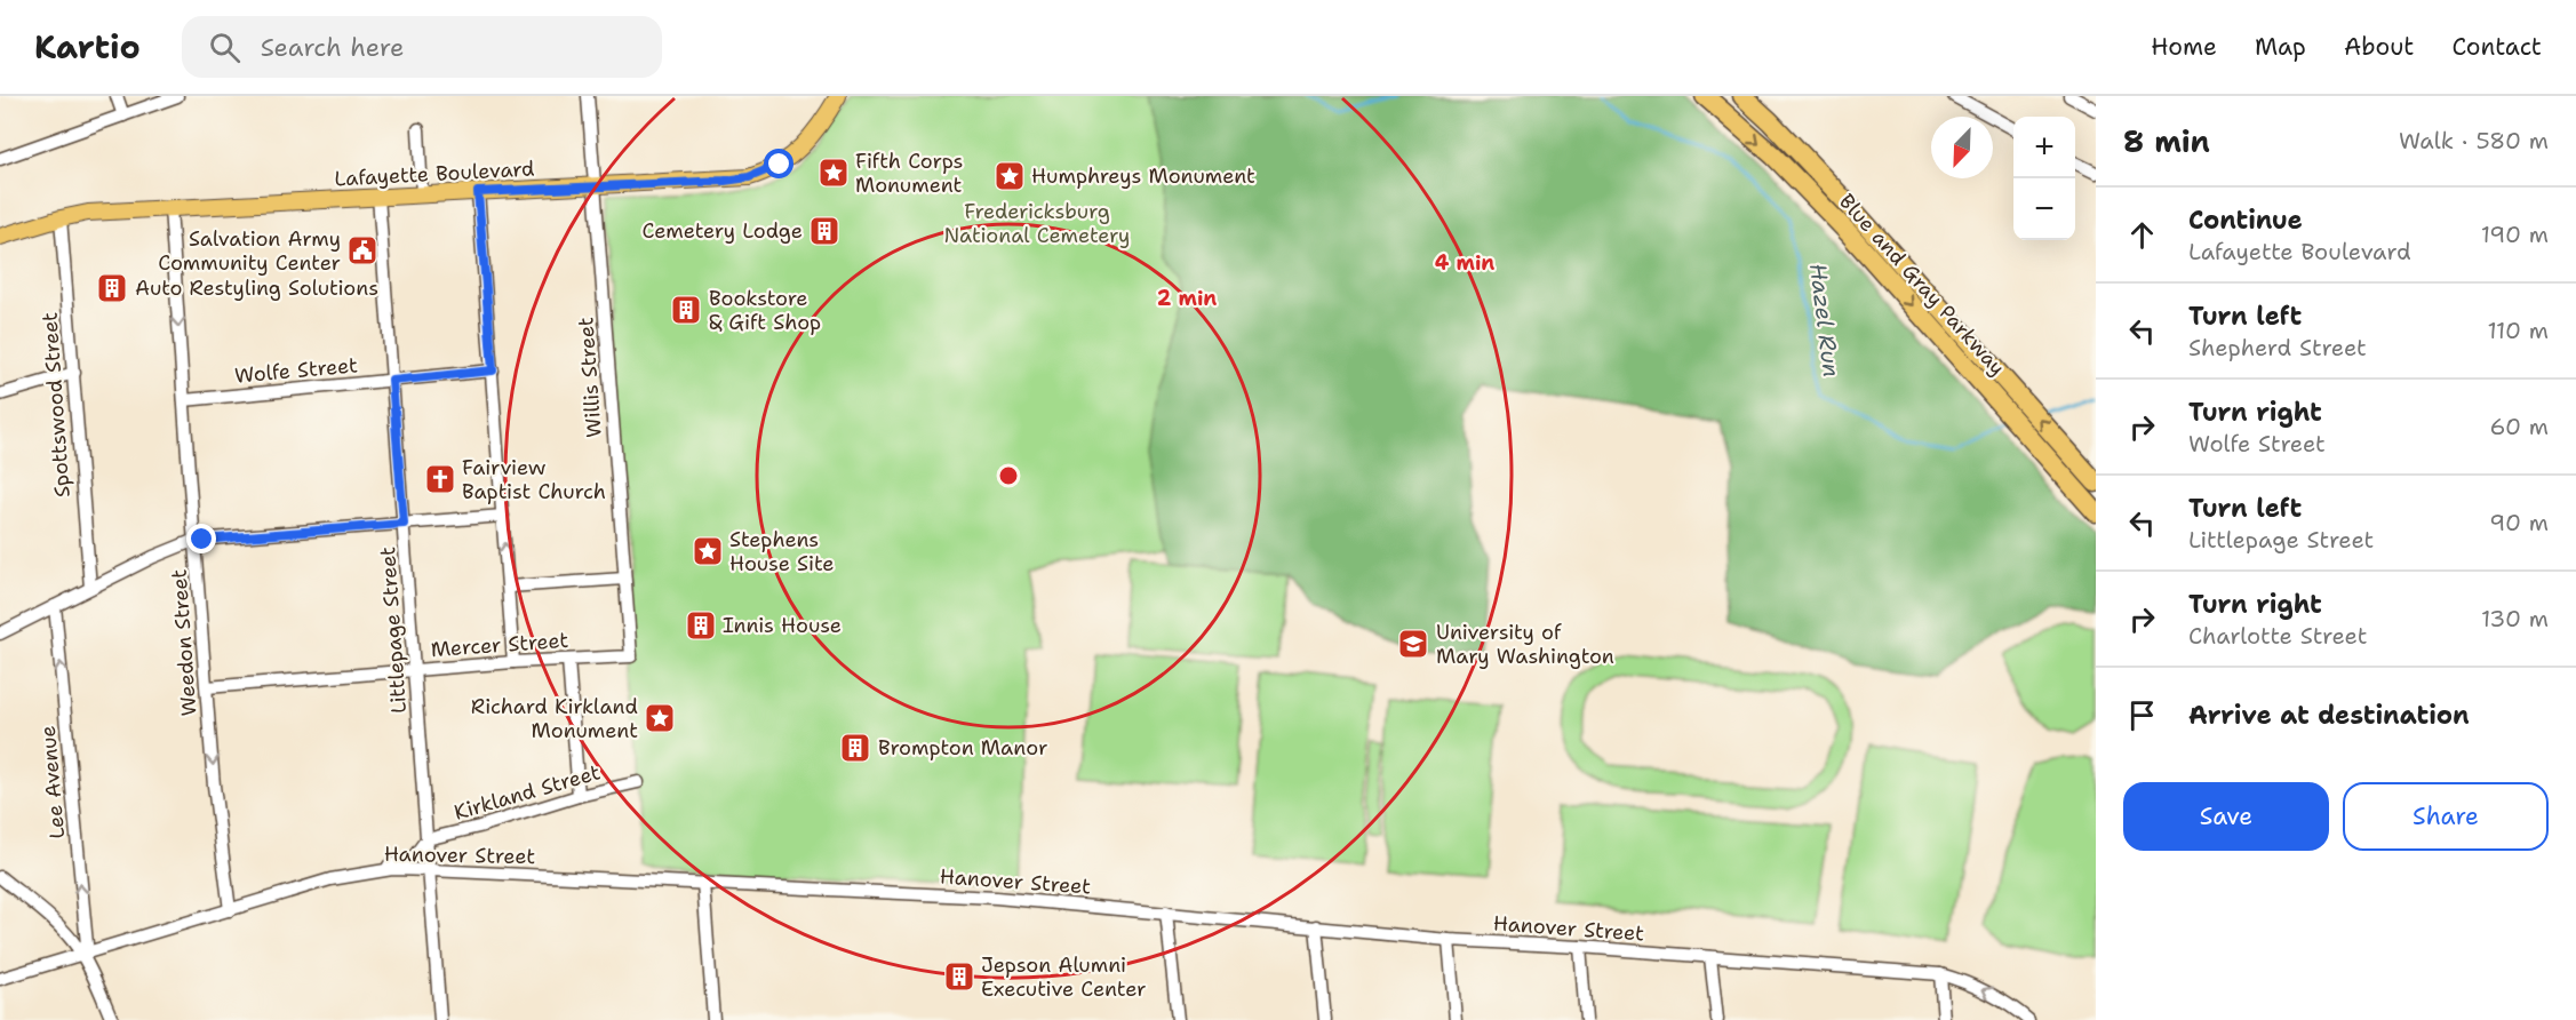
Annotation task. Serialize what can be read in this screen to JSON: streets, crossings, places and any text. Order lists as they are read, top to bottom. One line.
{"streets":{"highway":["Blue and Gray Parkway"],"main road":["Lafayette Boulevard"],"street":["Wolfe Street","Willis Street","Spottswood Street","Littlepage Street","Weedon Street","Mercer Street","Lee Avenue","Kirkland Street","Hanover Street"]},"crossings":[["Lafayette Boulevard","Willis Street"],["Lafayette Boulevard","Spottswood Street"],["Lafayette Boulevard","Littlepage Street"],["Lafayette Boulevard","Weedon Street"],["Wolfe Street","Littlepage Street"],["Wolfe Street","Weedon Street"],["Willis Street","Mercer Street"],["Littlepage Street","Mercer Street"],["Littlepage Street","Kirkland Street"],["Littlepage Street","Hanover Street"],["Weedon Street","Mercer Street"],["Weedon Street","Hanover Street"],["Lee Avenue","Hanover Street"]],"one_way":["Weedon Street","Lee Avenue"],"water":["Hazel Run"],"parks":["Fredericksburg National Cemetery"],"places":{"place":["Fifth Corps Monument","Humphreys Monument","Stephens House Site","Richard Kirkland Monument"],"building":["Cemetery Lodge","Auto Restyling Solutions","Bookstore & Gift Shop","Innis House","Brompton Manor","Jepson Alumni Executive Center"],"public building":["Salvation Army Community Center"],"church":["Fairview Baptist Church"],"school or university":["University of Mary Washington"]},"north":"bottom left","page":{"header":"Kartio","search":"Search here","nav":["Home","Map","About","Contact"],"heading":["8 min","Walk · 580 m"],"map_buttons":["+","−"],"list":[["Continue","Lafayette Boulevard","190 m"],["Turn left","Shepherd Street","110 m"],["Turn right","Wolfe Street","60 m"],["Turn left","Littlepage Street","90 m"],["Turn right","Charlotte Street","130 m"],"Arrive at destination"],"buttons":["Save","Share"]},"rings":["4 min","2 min"]}
